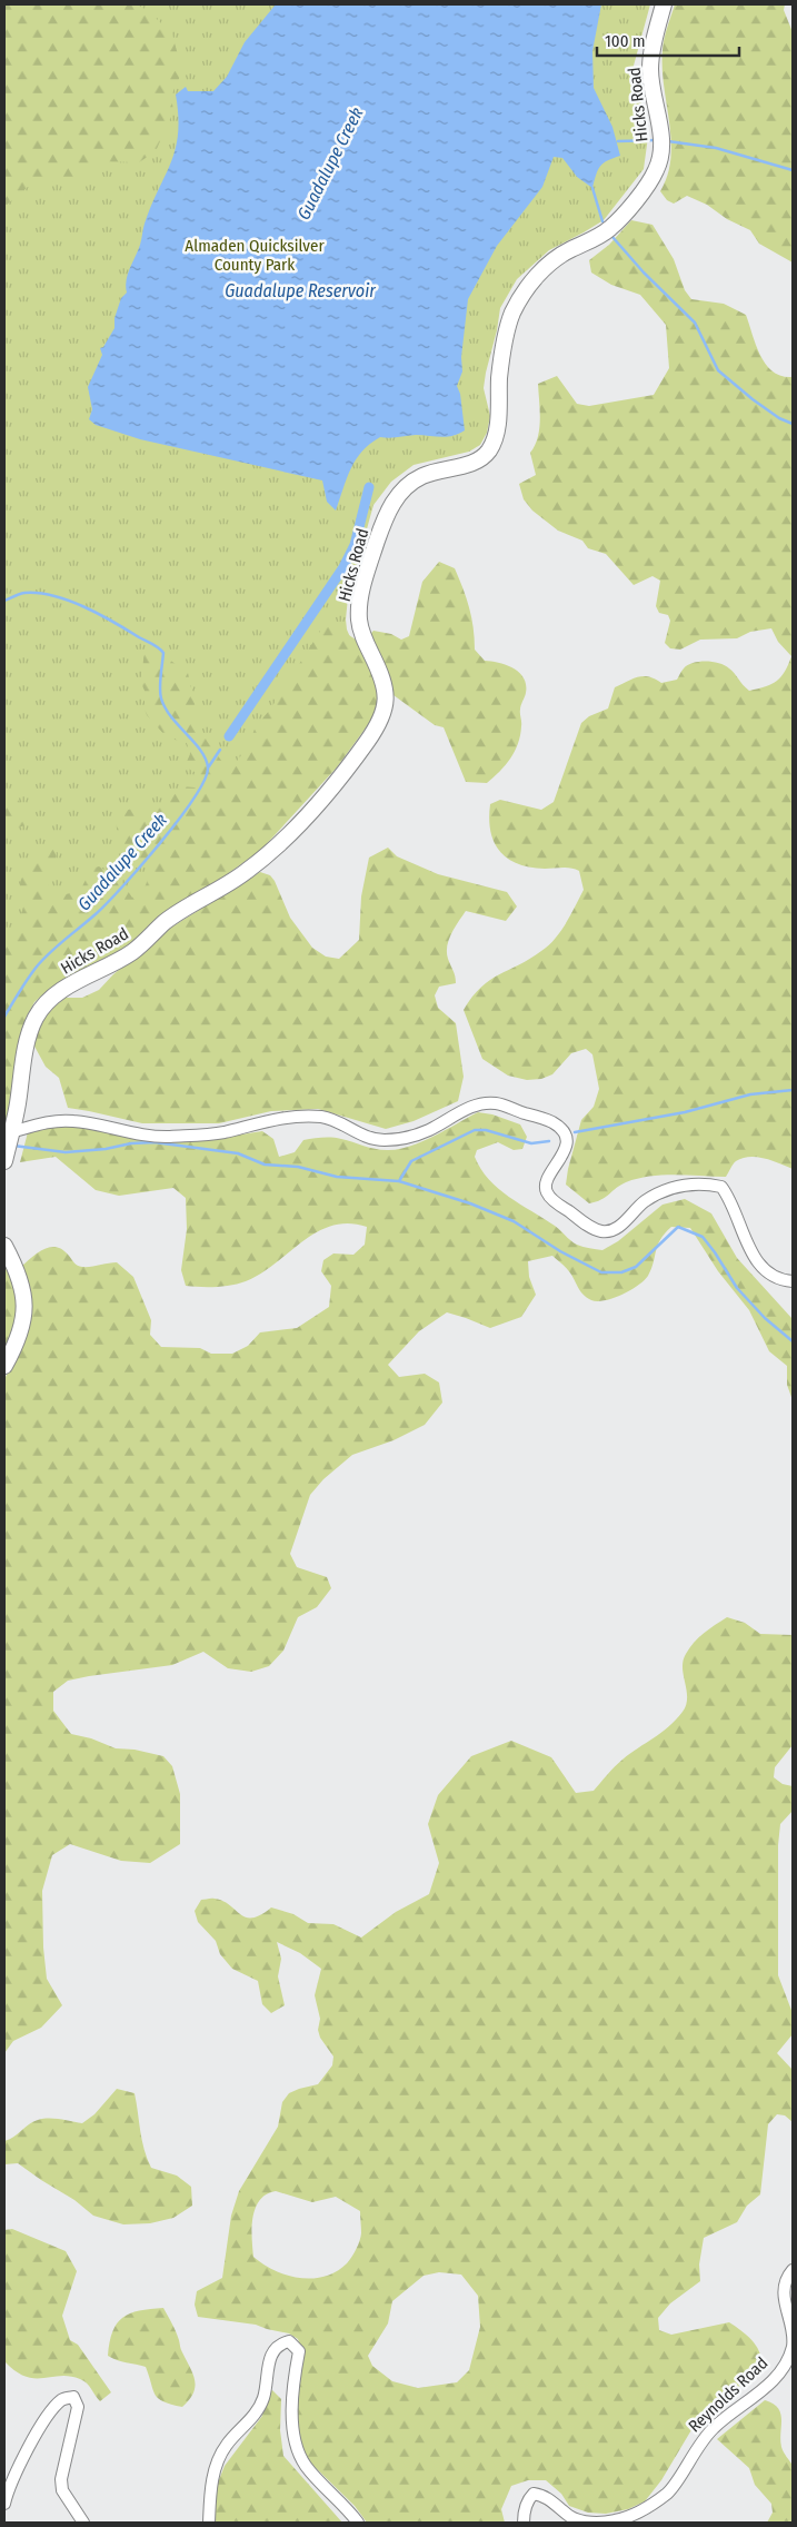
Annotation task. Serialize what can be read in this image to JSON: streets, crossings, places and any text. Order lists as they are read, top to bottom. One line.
{"streets":{"street":["Hicks Road","Reynolds Road"]},"water":["Guadalupe Creek","Guadalupe Reservoir"],"parks":["Almaden Quicksilver County Park"],"scale_bar":"100 m"}
